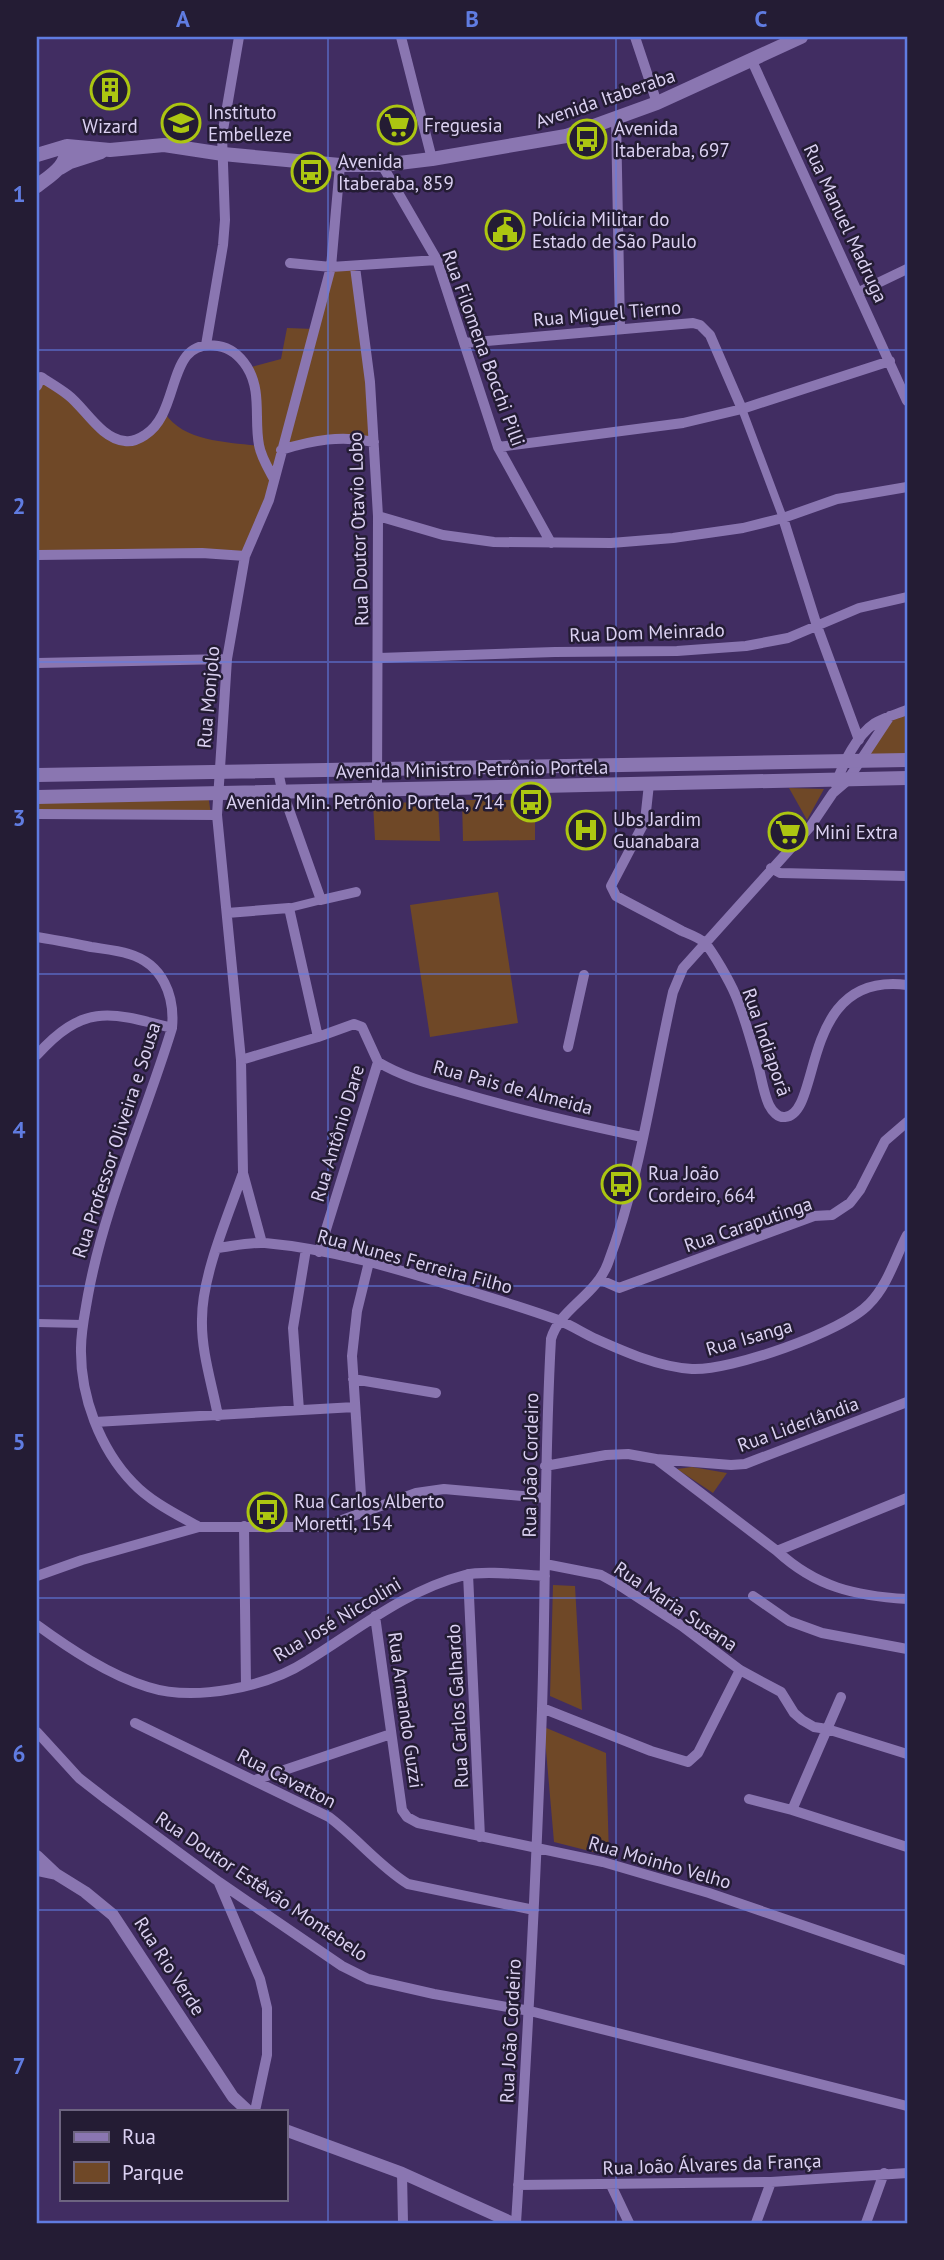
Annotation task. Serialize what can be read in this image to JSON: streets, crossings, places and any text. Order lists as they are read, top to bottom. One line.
{"streets":{"main road":["Avenida Itaberaba","Avenida Ministro Petrônio Portela"],"street":["Rua Manuel Madruga","Rua Miguel Tierno","Rua Filomena Bocchi Pilli","Rua Doutor Otavio Lobo","Rua Dom Meinrado","Rua Monjolo","Rua Indiaporã","Rua Pais de Almeida","Rua Antônio Dare","Rua Professor Oliveira e Sousa","Rua Caraputinga","Rua Nunes Ferreira Filho","Rua Isanga","Rua Liderlândia","Rua João Cordeiro","Rua Maria Susana","Rua José Niccolini","Rua Carlos Galhardo","Rua Armando Guzzi","Rua Cavatton","Rua Moinho Velho","Rua Doutor Estêvão Montebelo","Rua Rio Verde","Rua João Álvares da França"]},"crossings":[["Avenida Itaberaba","Rua Manuel Madruga"],["Avenida Itaberaba","Rua Filomena Bocchi Pilli"],["Avenida Itaberaba","Rua Monjolo"],["Rua Miguel Tierno","Rua Filomena Bocchi Pilli"],["Rua Doutor Otavio Lobo","Rua Dom Meinrado"],["Rua Doutor Otavio Lobo","Avenida Ministro Petrônio Portela"],["Rua Monjolo","Avenida Ministro Petrônio Portela"],["Rua Monjolo","Rua Nunes Ferreira Filho"],["Avenida Ministro Petrônio Portela","Rua João Cordeiro"],["Rua Indiaporã","Rua João Cordeiro"],["Rua Pais de Almeida","Rua Antônio Dare"],["Rua Pais de Almeida","Rua João Cordeiro"],["Rua Antônio Dare","Rua Nunes Ferreira Filho"],["Rua Caraputinga","Rua João Cordeiro"],["Rua Nunes Ferreira Filho","Rua Isanga"],["Rua Nunes Ferreira Filho","Rua João Cordeiro"],["Rua Isanga","Rua João Cordeiro"],["Rua Liderlândia","Rua João Cordeiro"],["Rua João Cordeiro","Rua Maria Susana"],["Rua João Cordeiro","Rua José Niccolini"],["Rua João Cordeiro","Rua Cavatton"],["Rua João Cordeiro","Rua Moinho Velho"],["Rua João Cordeiro","Rua Doutor Estêvão Montebelo"],["Rua João Cordeiro","Rua João Álvares da França"],["Rua Maria Susana","Rua José Niccolini"],["Rua José Niccolini","Rua Carlos Galhardo"],["Rua José Niccolini","Rua Armando Guzzi"],["Rua Carlos Galhardo","Rua Moinho Velho"],["Rua Armando Guzzi","Rua Moinho Velho"]],"places":{"building":["Wizard"],"school or university":["Instituto Embelleze"],"supermarket":["Freguesia","Mini Extra"],"bus stop":["Avenida Itaberaba, 697","Avenida Itaberaba, 859","Avenida Min. Petrônio Portela, 714","Rua João Cordeiro, 664","Rua Carlos Alberto Moretti, 154"],"public building":["Polícia Militar do Estado de São Paulo"],"hospital":["Ubs Jardim Guanabara"]},"legend":["Rua","Parque"],"grid":{"columns":["A","B","C"],"rows":["1","2","3","4","5","6","7"]}}
